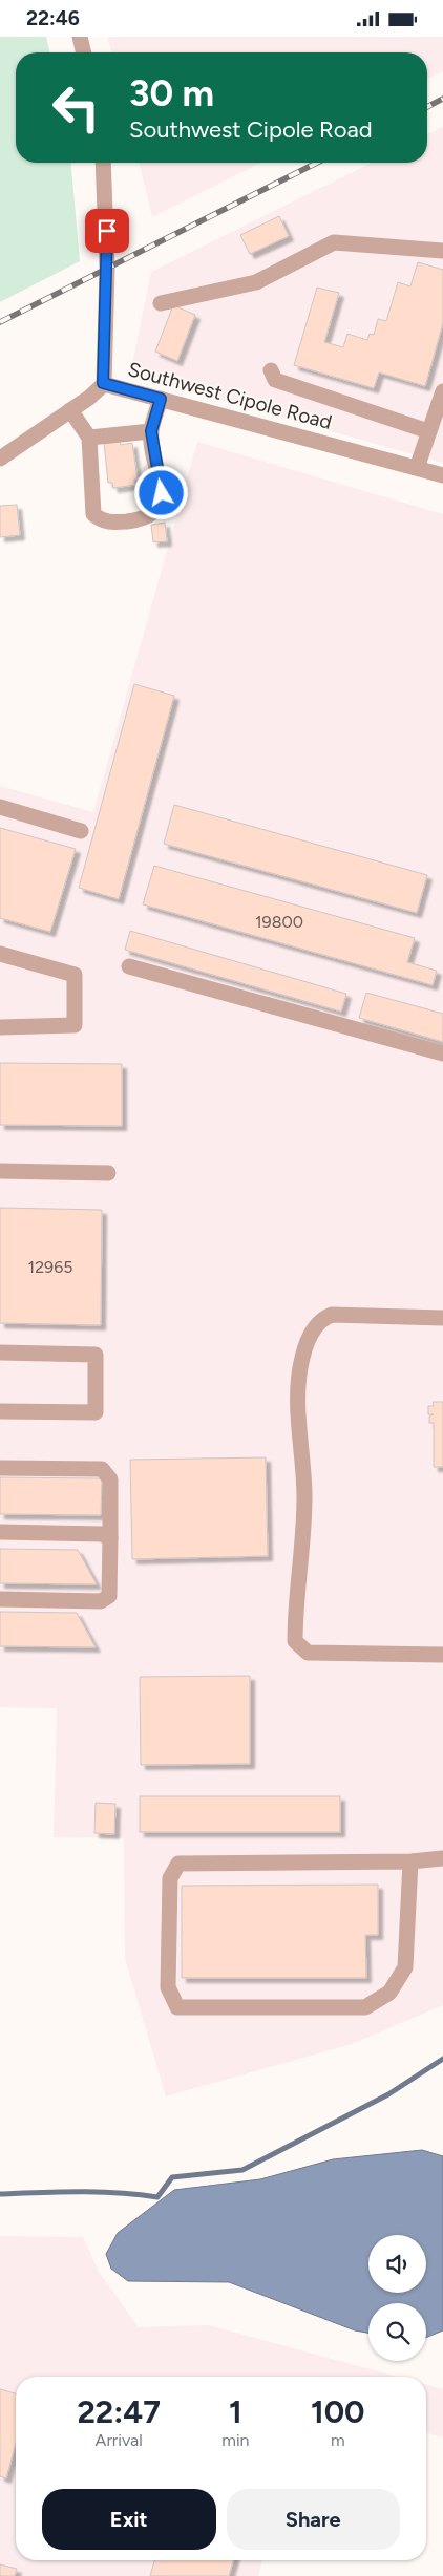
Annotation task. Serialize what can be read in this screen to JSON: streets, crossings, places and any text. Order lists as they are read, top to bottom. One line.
{"streets":{"street":["Southwest Cipole Road"]},"house_numbers":["19800","12965"],"page":{"status":"22:46","turn":["30 m","Southwest Cipole Road"],"eta":["22:47","Arrival","1","min","100","m"],"buttons":["Exit","Share"]}}
